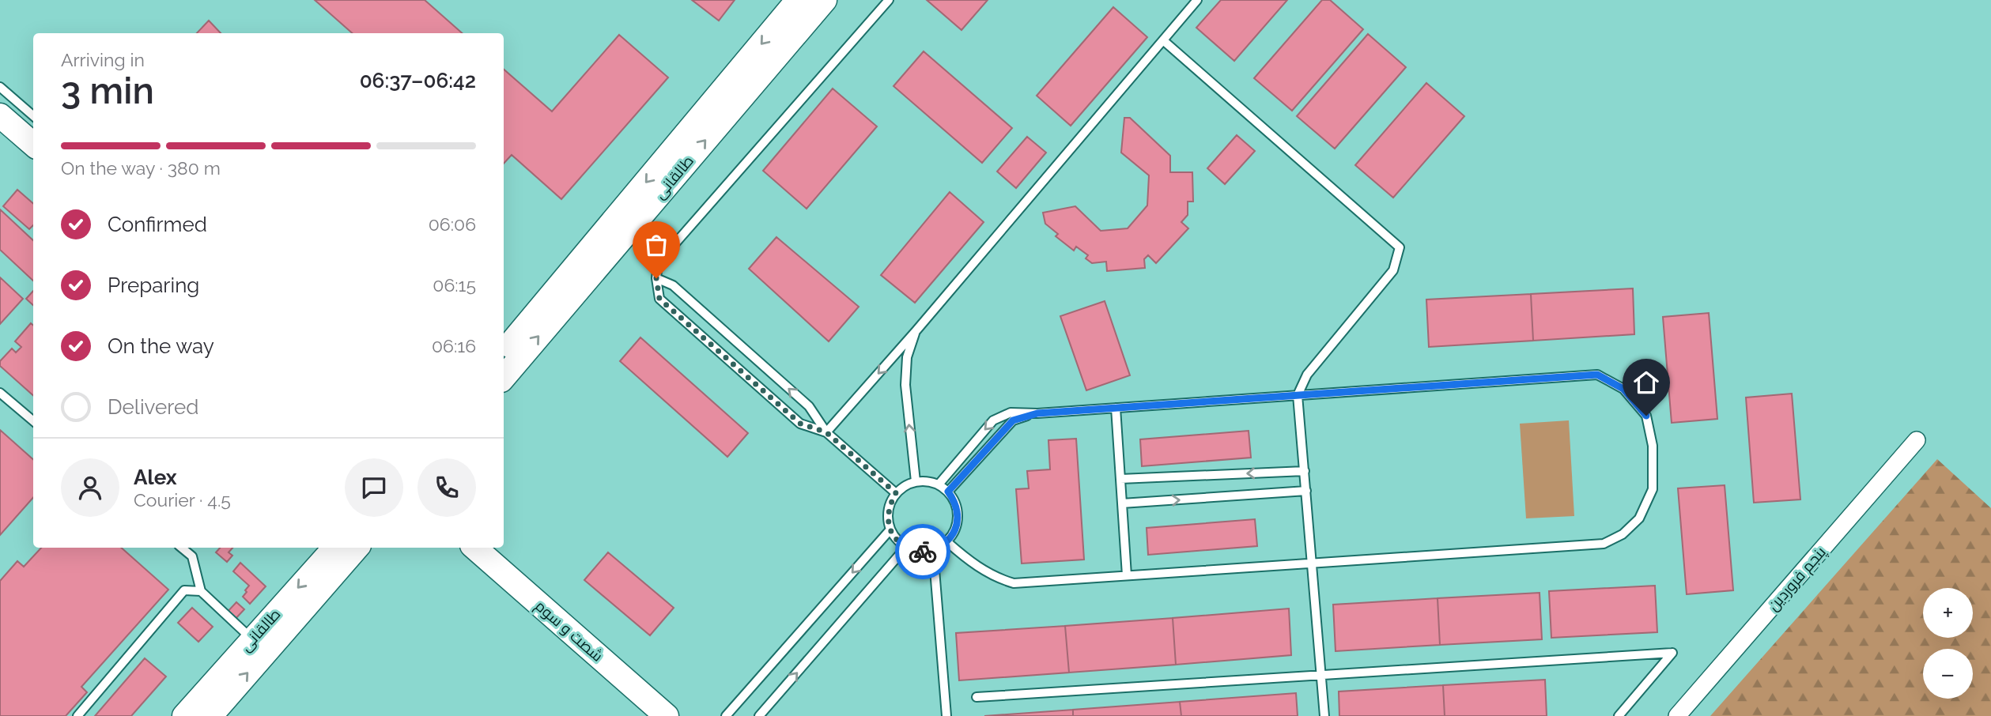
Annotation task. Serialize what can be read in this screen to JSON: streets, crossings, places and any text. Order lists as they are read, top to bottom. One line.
{"streets":{"street":["طالقانی","پنجم فروردین","شصت و سوم"]},"page":{"heading":["3 min","Arriving in","06:37–06:42"],"panel":["Alex","Courier · 4.5"],"bar":"On the way · 380 m","list":[["Confirmed","06:06"],["Preparing","06:15"],["On the way","06:16"],"Delivered"],"map_buttons":["+","−"]}}
